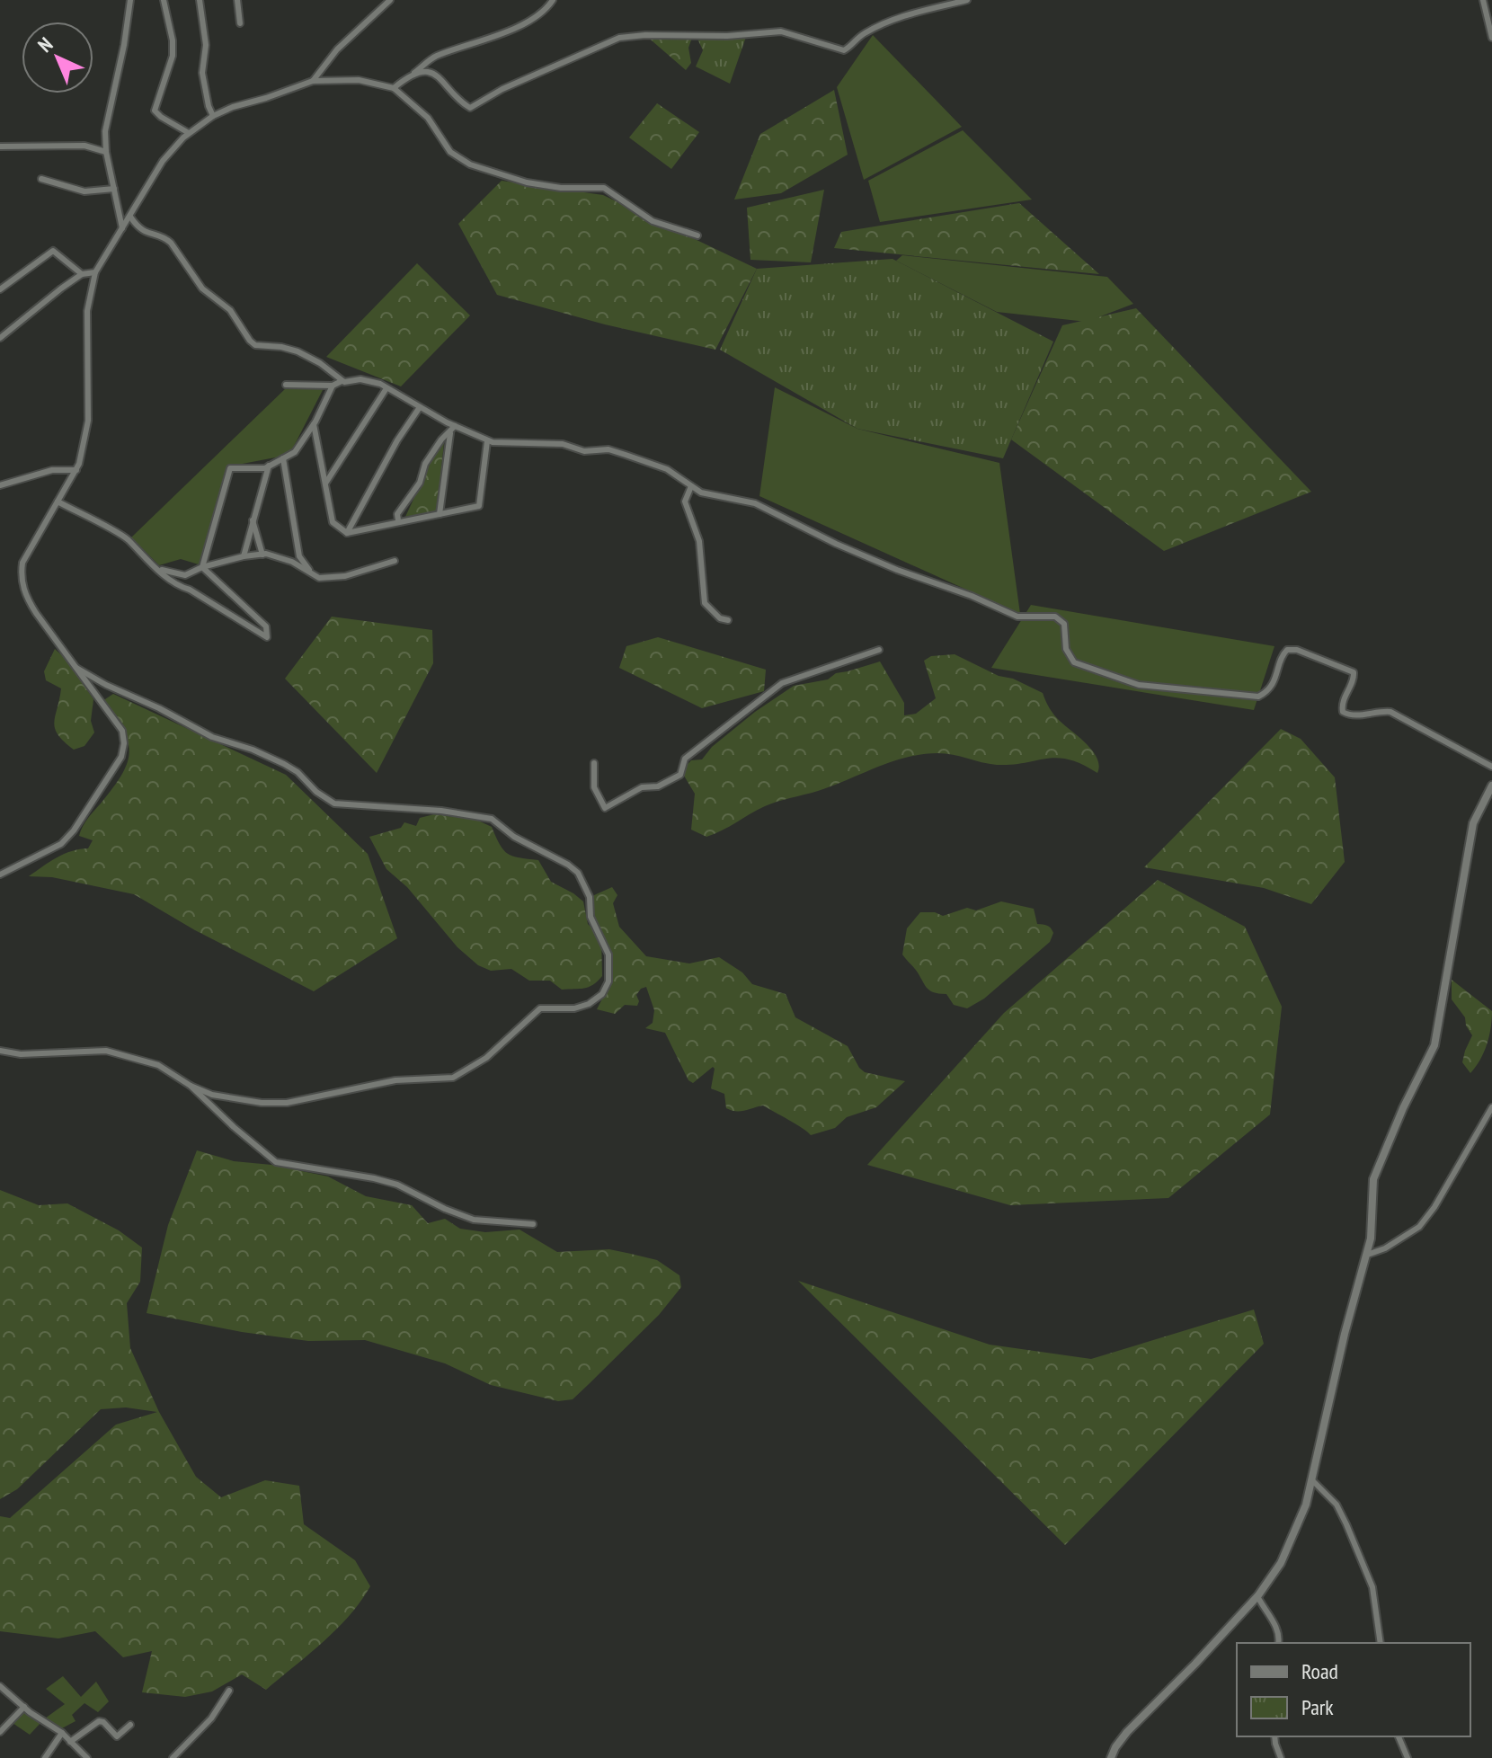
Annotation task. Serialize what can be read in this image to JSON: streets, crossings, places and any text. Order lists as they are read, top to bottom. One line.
{"legend":["Road","Park"],"north":"top left"}
